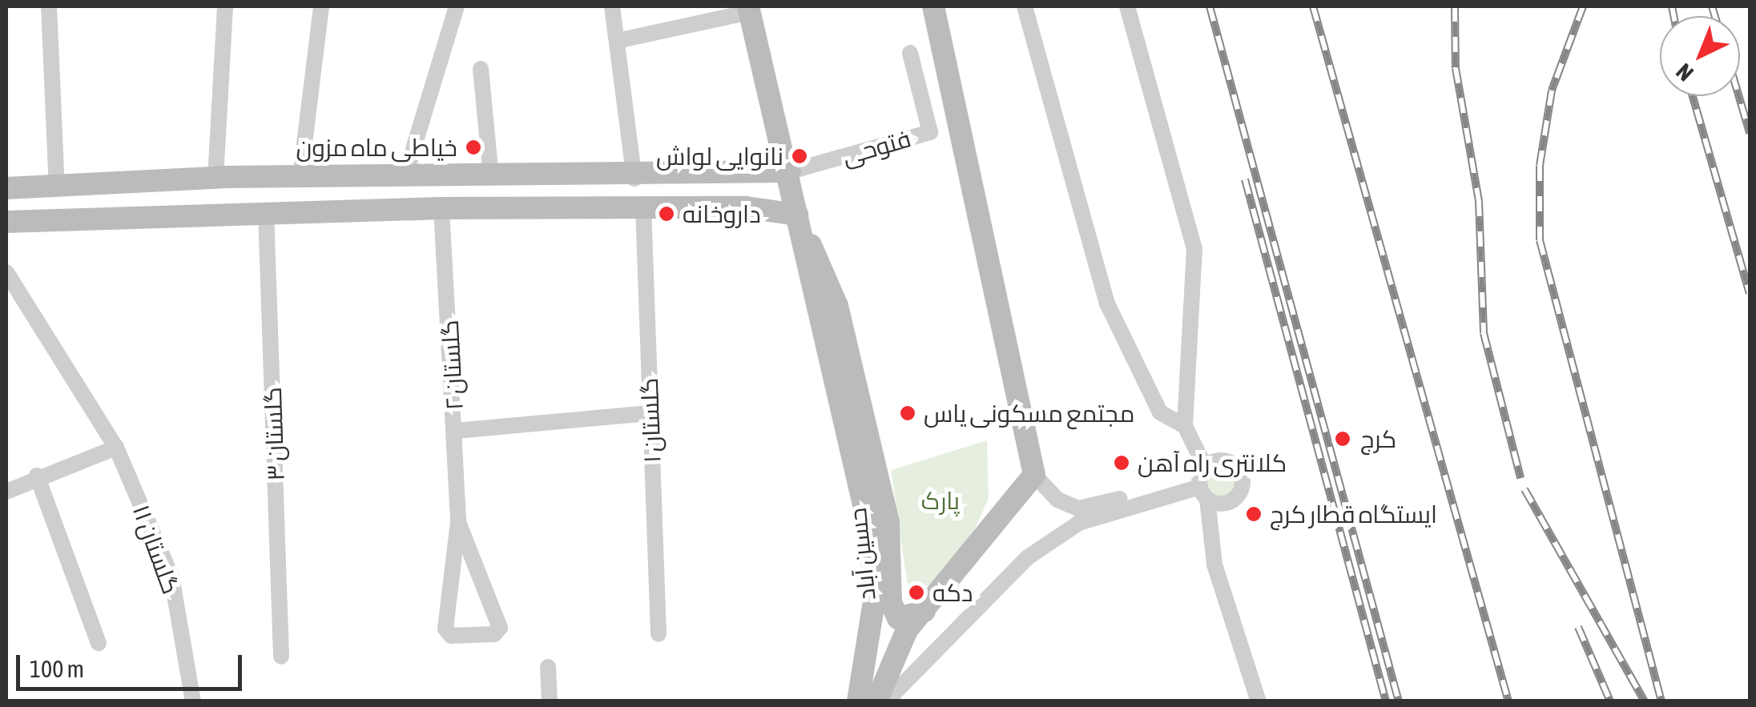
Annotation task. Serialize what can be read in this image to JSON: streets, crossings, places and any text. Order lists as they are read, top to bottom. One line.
{"streets":{"main road":["حسین آباد"],"street":["فتوحی","گلستان ۲","گلستان ۱","گلستان ۳","گلستان ۱۱"]},"crossings":[["فتوحی","حسین آباد"]],"parks":["پارک"],"places":["خیاطی ماه مزون","نانوایی لواش","داروخانه","مجتمع مسکونی یاس","کرج","کلانتری راه آهن","ایستگاه قطار کرج","دکه"],"scale_bar":"100 m","north":"bottom left"}
